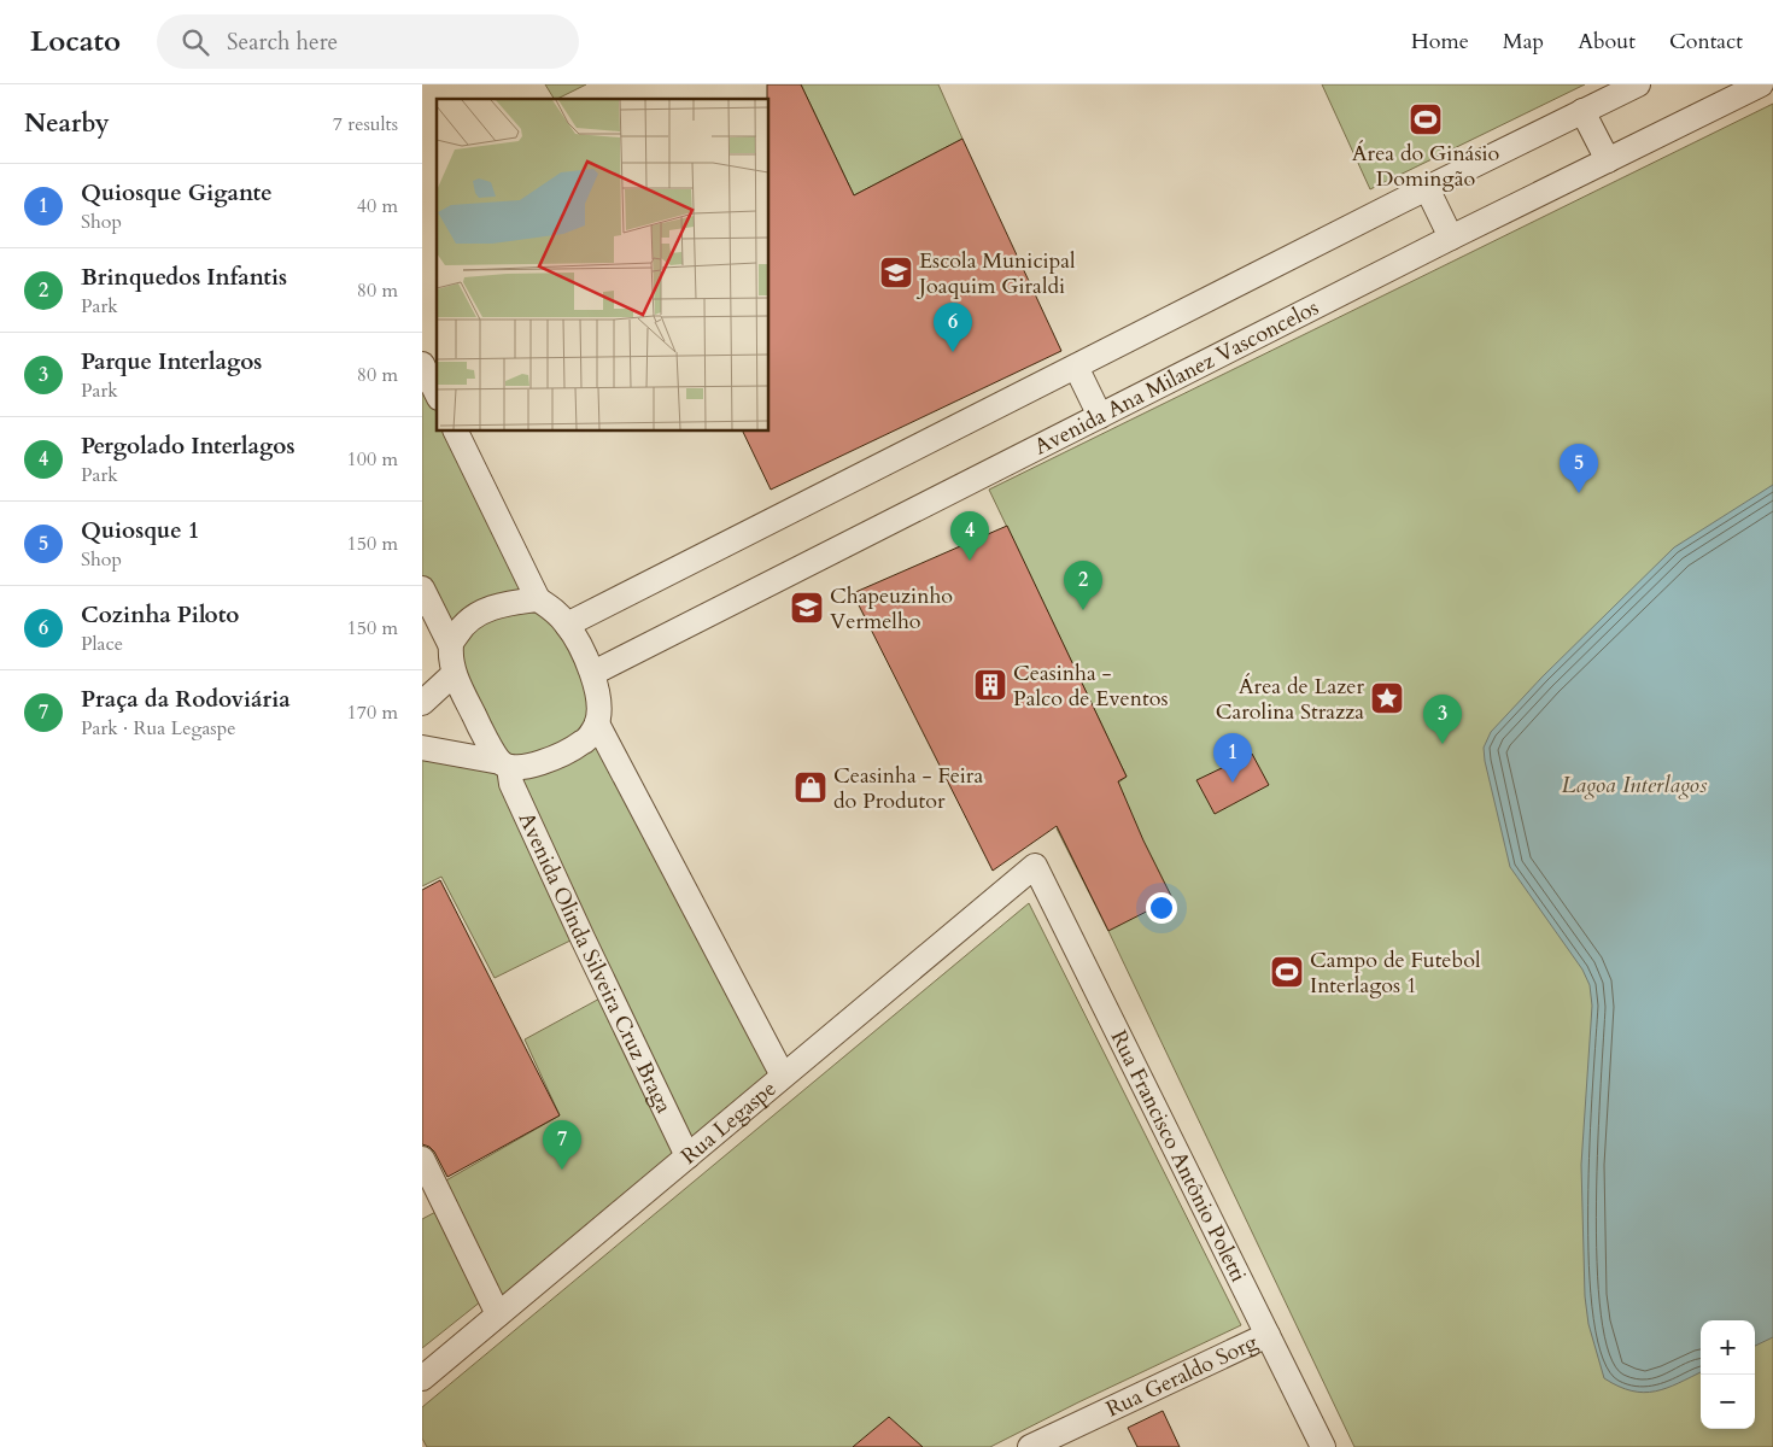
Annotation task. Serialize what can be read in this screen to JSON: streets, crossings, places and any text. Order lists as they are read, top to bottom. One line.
{"streets":{"street":["Avenida Ana Milanez Vasconcelos","Avenida Olinda Silveira Cruz Braga","Rua Legaspe","Rua Francisco Antônio Poletti","Rua Geraldo Sorg"]},"crossings":[["Avenida Ana Milanez Vasconcelos","Avenida Olinda Silveira Cruz Braga"],["Avenida Olinda Silveira Cruz Braga","Rua Legaspe"],["Rua Legaspe","Rua Francisco Antônio Poletti"],["Rua Francisco Antônio Poletti","Rua Geraldo Sorg"]],"water":["Lagoa Interlagos"],"places":{"sports":["Área do Ginásio Domingão","Campo de Futebol Interlagos 1"],"school or university":["Escola Municipal Joaquim Giraldi","Chapeuzinho Vermelho"],"building":["Ceasinha - Palco de Eventos"],"place":["Área de Lazer Carolina Strazza"],"shop":["Ceasinha - Feira do Produtor"]},"page":{"header":"Locato","search":"Search here","nav":["Home","Map","About","Contact"],"heading":["Nearby","7 results"],"list":[{"mark":"1","name":"Quiosque Gigante","note":"Shop","value":"40 m"},{"mark":"2","name":"Brinquedos Infantis","note":"Park","value":"80 m"},{"mark":"3","name":"Parque Interlagos","note":"Park","value":"80 m"},{"mark":"4","name":"Pergolado Interlagos","note":"Park","value":"100 m"},{"mark":"5","name":"Quiosque 1","note":"Shop","value":"150 m"},{"mark":"6","name":"Cozinha Piloto","note":"Place","value":"150 m"},{"mark":"7","name":"Praça da Rodoviária","note":"Park · Rua Legaspe","value":"170 m"}],"pins":["6","5","4","2","3","1","7"],"map_buttons":["+","−"]}}
